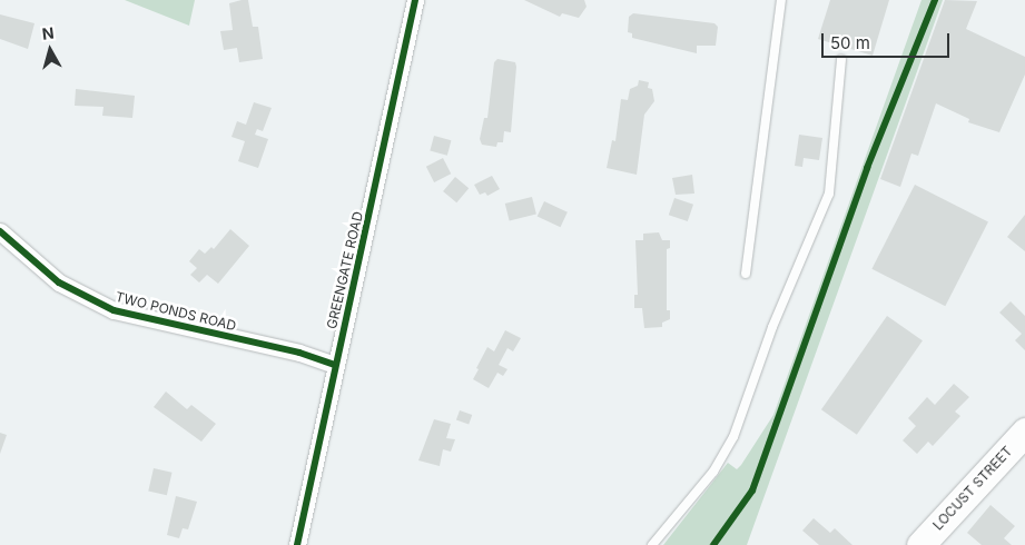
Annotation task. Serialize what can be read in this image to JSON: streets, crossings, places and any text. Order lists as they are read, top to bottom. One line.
{"streets":{"highway":["LOCUST STREET"],"street":["GREENGATE ROAD","TWO PONDS ROAD"]},"crossings":[["GREENGATE ROAD","TWO PONDS ROAD"]],"scale_bar":"50 m","north":"top"}
